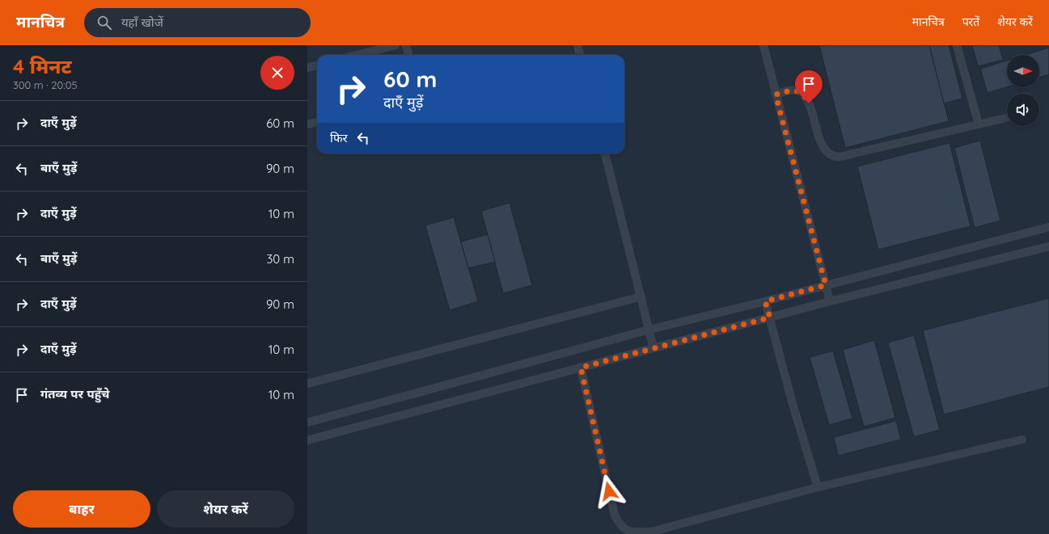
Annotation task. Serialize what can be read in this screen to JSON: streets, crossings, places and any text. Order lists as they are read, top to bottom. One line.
{"north":"right","page":{"header":"मानचित्र","search":"यहाँ खोजें","nav":["मानचित्र","परतें","शेयर करें"],"heading":["4 मिनट","300 m · 20:05"],"turn":["60 m","दाएँ मुड़ें"],"list":[{"name":"दाएँ मुड़ें","value":"60 m"},{"name":"बाएँ मुड़ें","value":"90 m"},{"name":"दाएँ मुड़ें","value":"10 m"},{"name":"बाएँ मुड़ें","value":"30 m"},{"name":"दाएँ मुड़ें","value":"90 m"},{"name":"दाएँ मुड़ें","value":"10 m"},{"name":"गंतव्य पर पहुँचे","value":"10 m"}],"then":"फिर","buttons":["बाहर","शेयर करें"]}}
